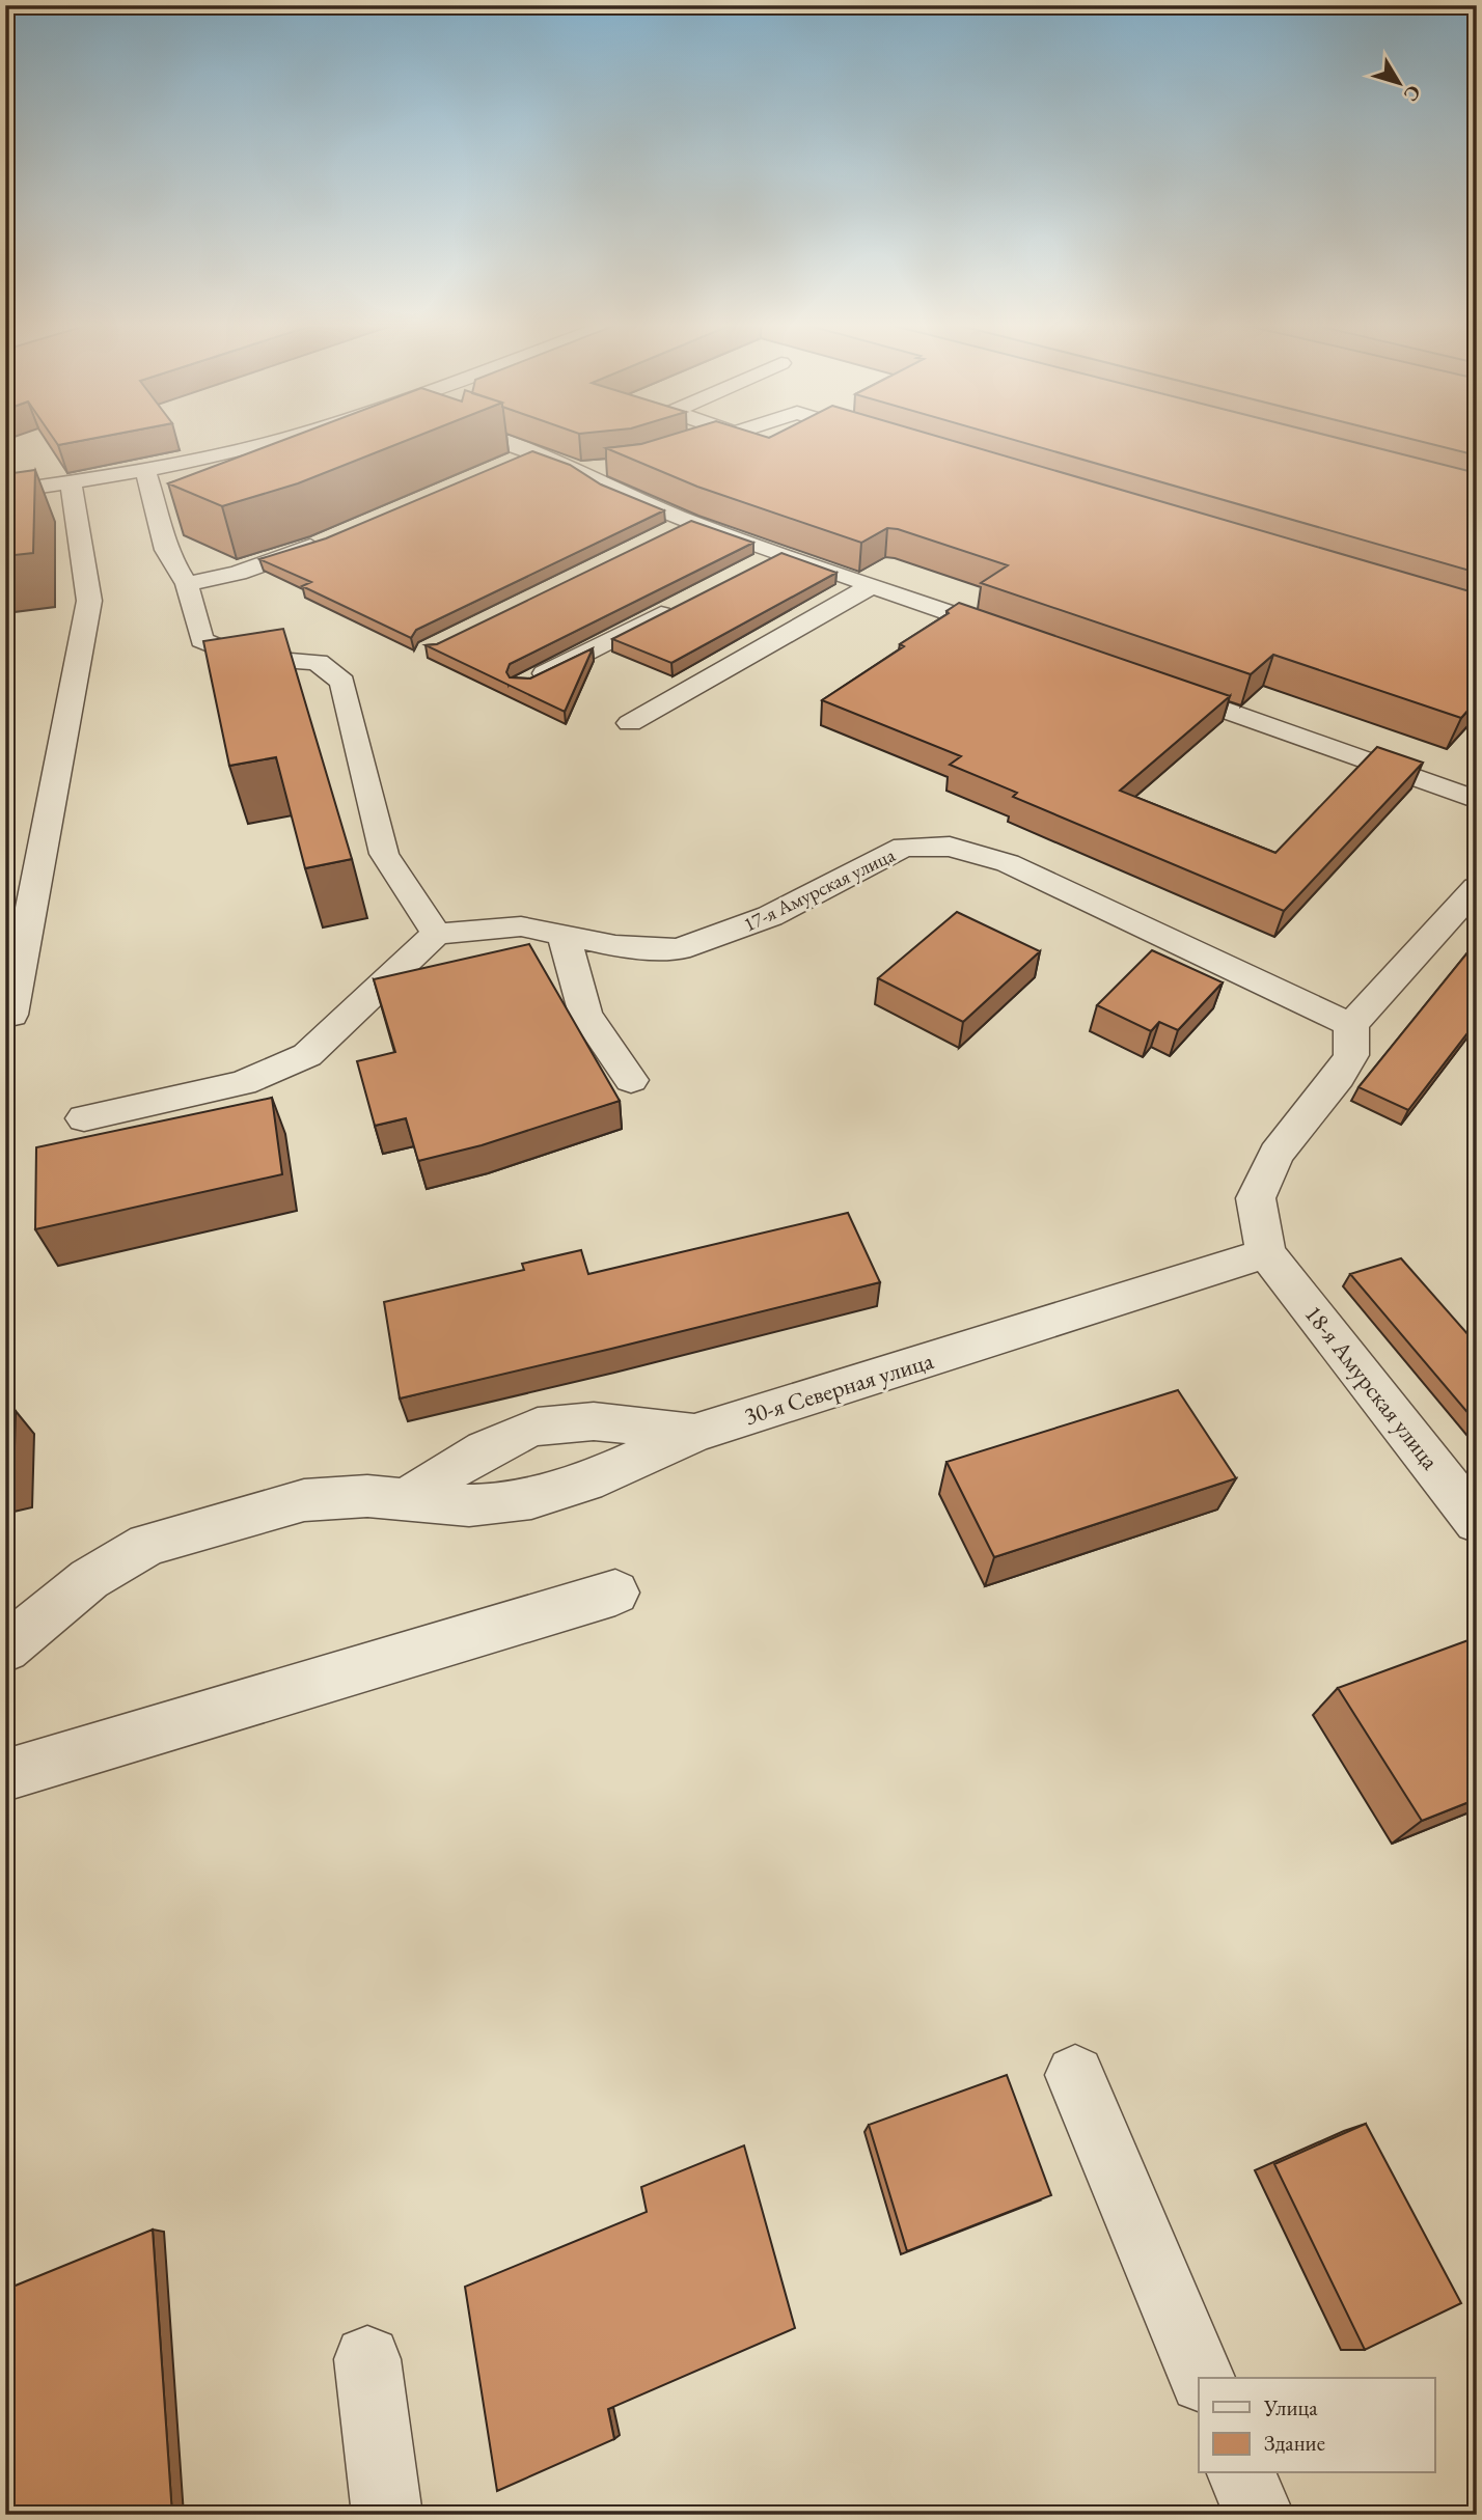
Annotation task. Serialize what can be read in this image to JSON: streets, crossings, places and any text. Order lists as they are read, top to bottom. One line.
{"streets":{"street":["17-я Амурская улица","18-я Амурская улица","30-я Северная улица"]},"crossings":[["18-я Амурская улица","30-я Северная улица"]],"legend":["Улица","Здание"],"north":"bottom right"}
